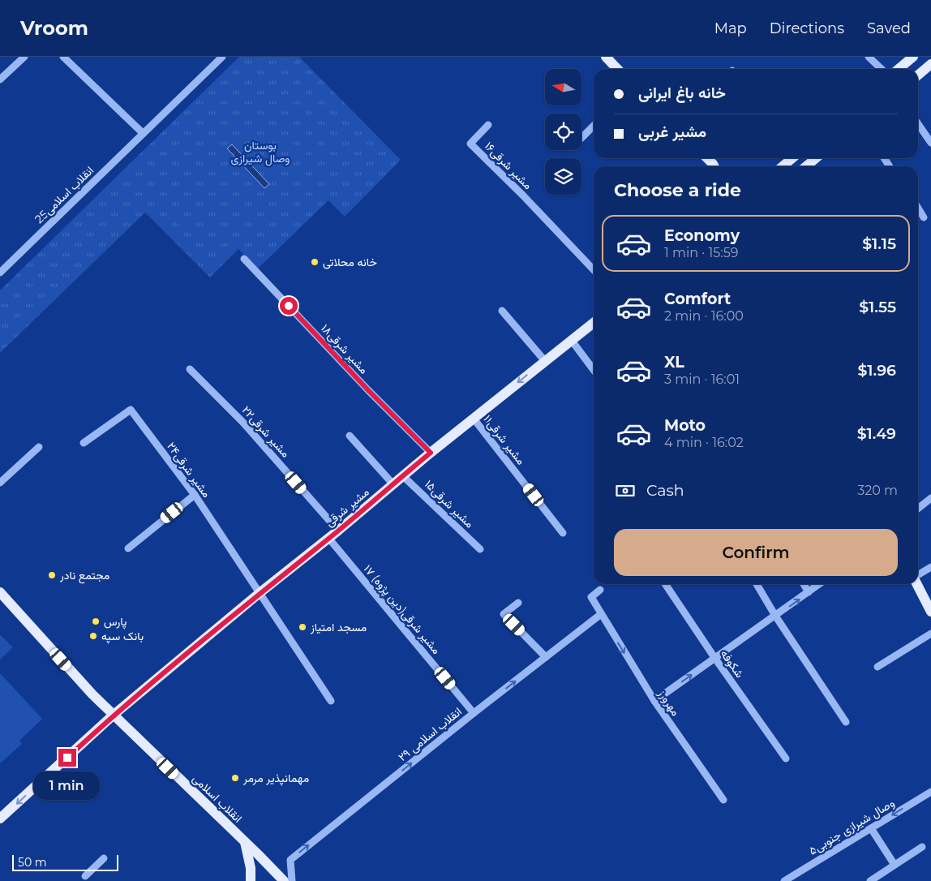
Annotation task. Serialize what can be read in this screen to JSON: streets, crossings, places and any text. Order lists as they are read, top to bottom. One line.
{"streets":{"main road":["مشیر شرقی","انقلاب اسلامی"],"street":["مشیر شرقی۱۶","25انقلاب اسلامی","مشیر شرقی۱۸","مشیر شرقی۲۲","مشیر شرقی۱۱","مشیر شرقی۲۴","مشیر شرقی۱۵","۱۷ مشیر شرقی(دین پژوه)","شکوفه","مهرورز","انقلاب اسلامی ۲۹","۵وصال شیرازی جنوبی"]},"crossings":[["مشیر شرقی۱۸","مشیر شرقی"],["مشیر شرقی۲۲","مشیر شرقی"],["مشیر شرقی۱۱","مشیر شرقی"],["مشیر شرقی۲۴","مشیر شرقی"],["مشیر شرقی۱۵","مشیر شرقی"],["مشیر شرقی","۱۷ مشیر شرقی(دین پژوه)"],["مشیر شرقی","انقلاب اسلامی"],["۱۷ مشیر شرقی(دین پژوه)","انقلاب اسلامی ۲۹"],["مهرورز","انقلاب اسلامی ۲۹"]],"one_way":["مهرورز","انقلاب اسلامی ۲۹"],"parks":["بوستان وصال شیرازی"],"places":["خانه محلاتی","مجتمع نادر","پارس","مسجد امتیاز","بانک سپه","مهمانپذیر مرمر"],"scale_bar":"50 m","north":"left","page":{"header":"Vroom","nav":["Map","Directions","Saved"],"banner":["خانه باغ ایرانی","مشیر غربی"],"heading":"Choose a ride","list":[{"name":"Economy","note":"1 min · 15:59","value":"$1.15"},{"name":"Comfort","note":"2 min · 16:00","value":"$1.55"},{"name":"XL","note":"3 min · 16:01","value":"$1.96"},{"name":"Moto","note":"4 min · 16:02","value":"$1.49"}],"pay":["Cash","320 m"],"buttons":"Confirm","bubble":"1 min","scale":"50 m"}}
